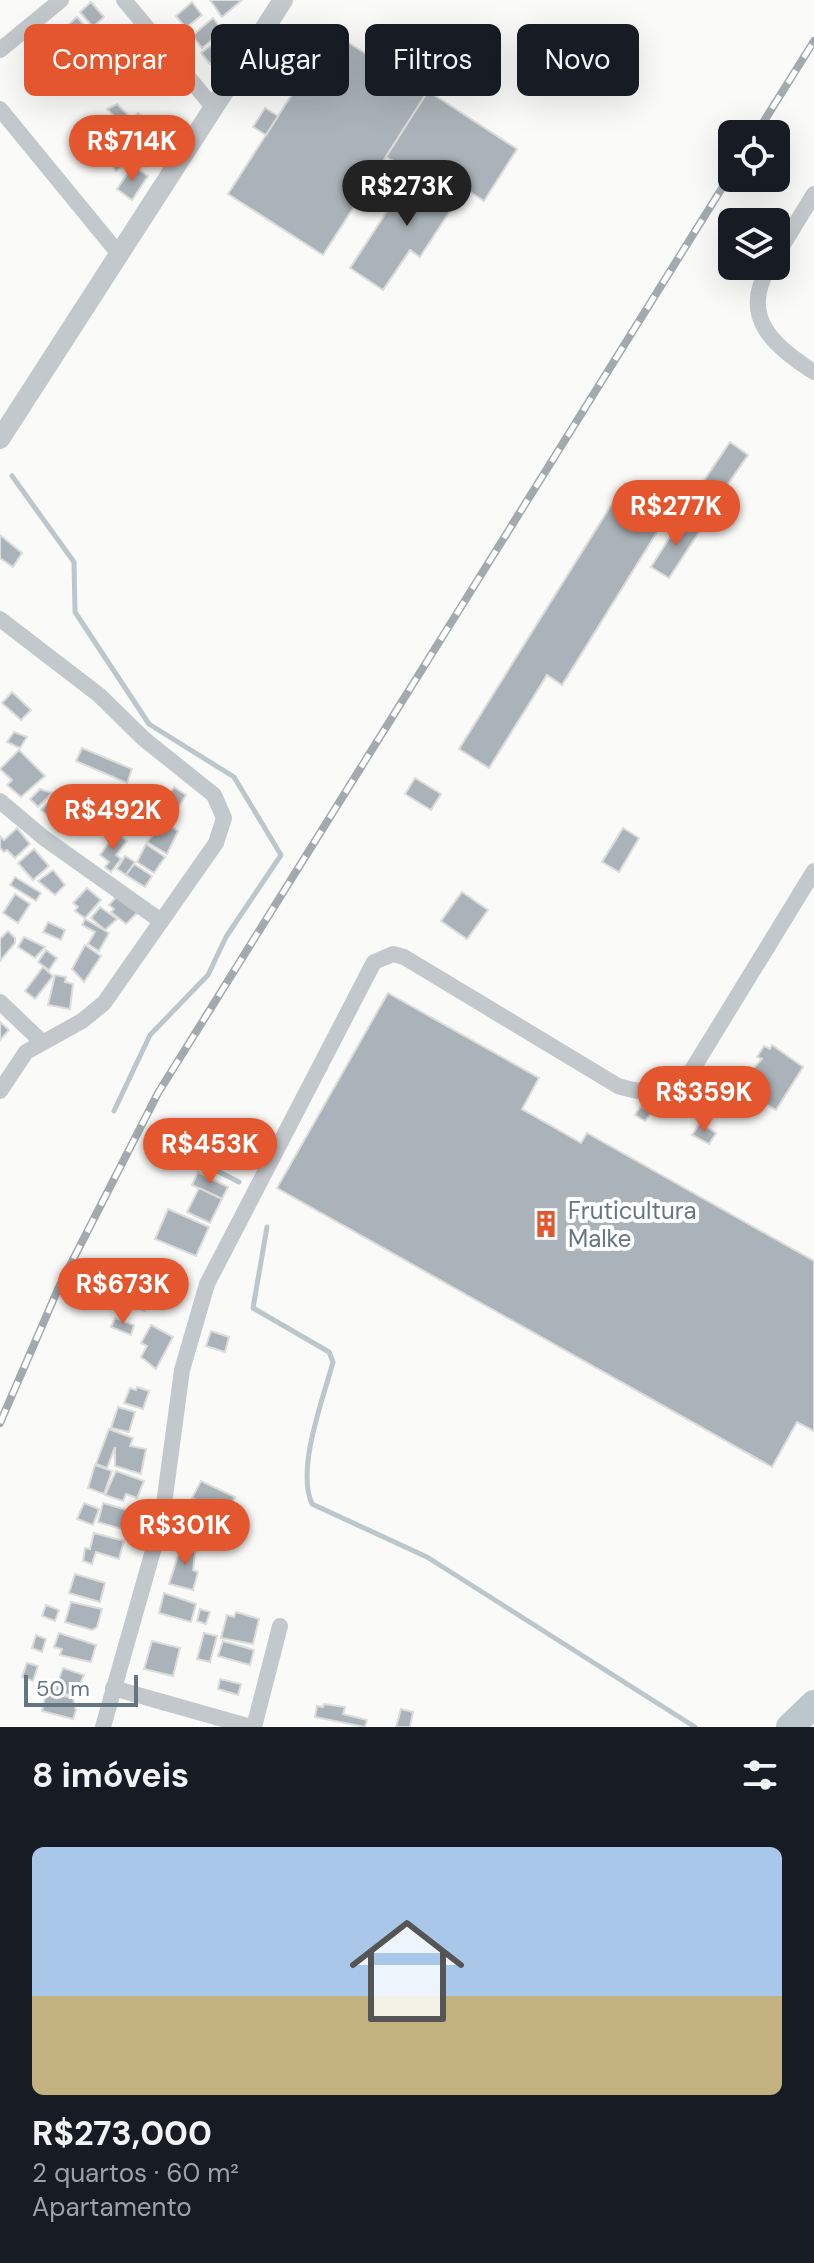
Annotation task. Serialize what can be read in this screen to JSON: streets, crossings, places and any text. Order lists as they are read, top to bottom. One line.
{"places":{"building":["Fruticultura Malke"]},"scale_bar":"50 m","page":{"chip":["Comprar","Alugar","Filtros","Novo"],"price":["R$714K","R$273K","R$277K","R$492K","R$359K","R$453K","R$673K","R$301K"],"scale":"50 m","heading":"8 imóveis","list":[{"name":"R$273,000","note":"2 quartos · 60 m² · Apartamento"}]}}
